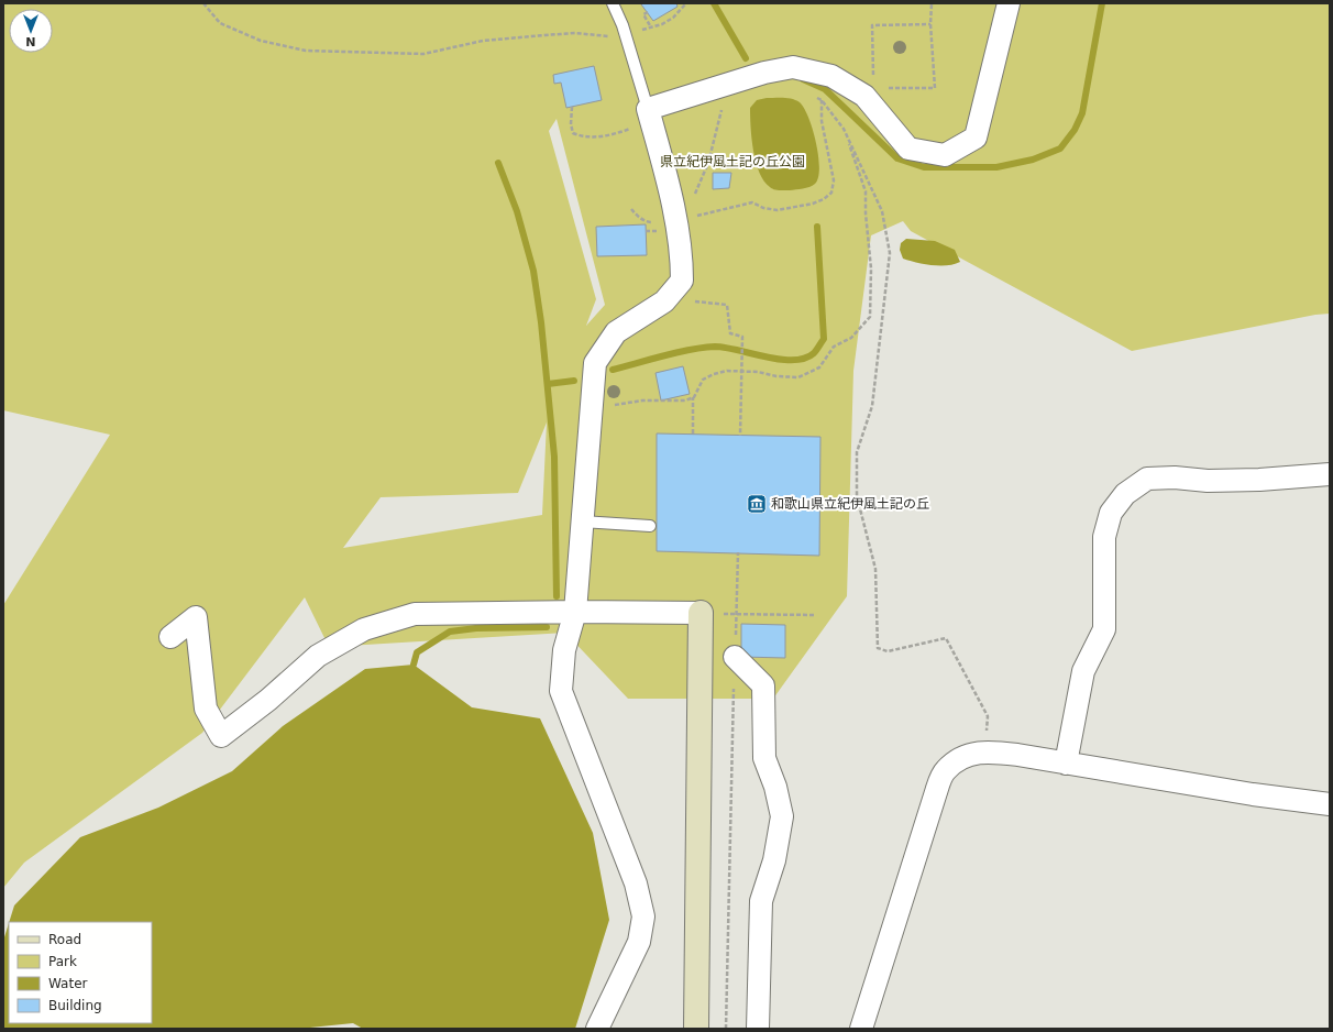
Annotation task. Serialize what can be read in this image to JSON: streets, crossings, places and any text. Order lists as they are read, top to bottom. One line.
{"parks":["県立紀伊風土記の丘公園"],"places":{"museum":["和歌山県立紀伊風土記の丘"]},"legend":["Road","Park","Water","Building"],"north":"bottom"}
